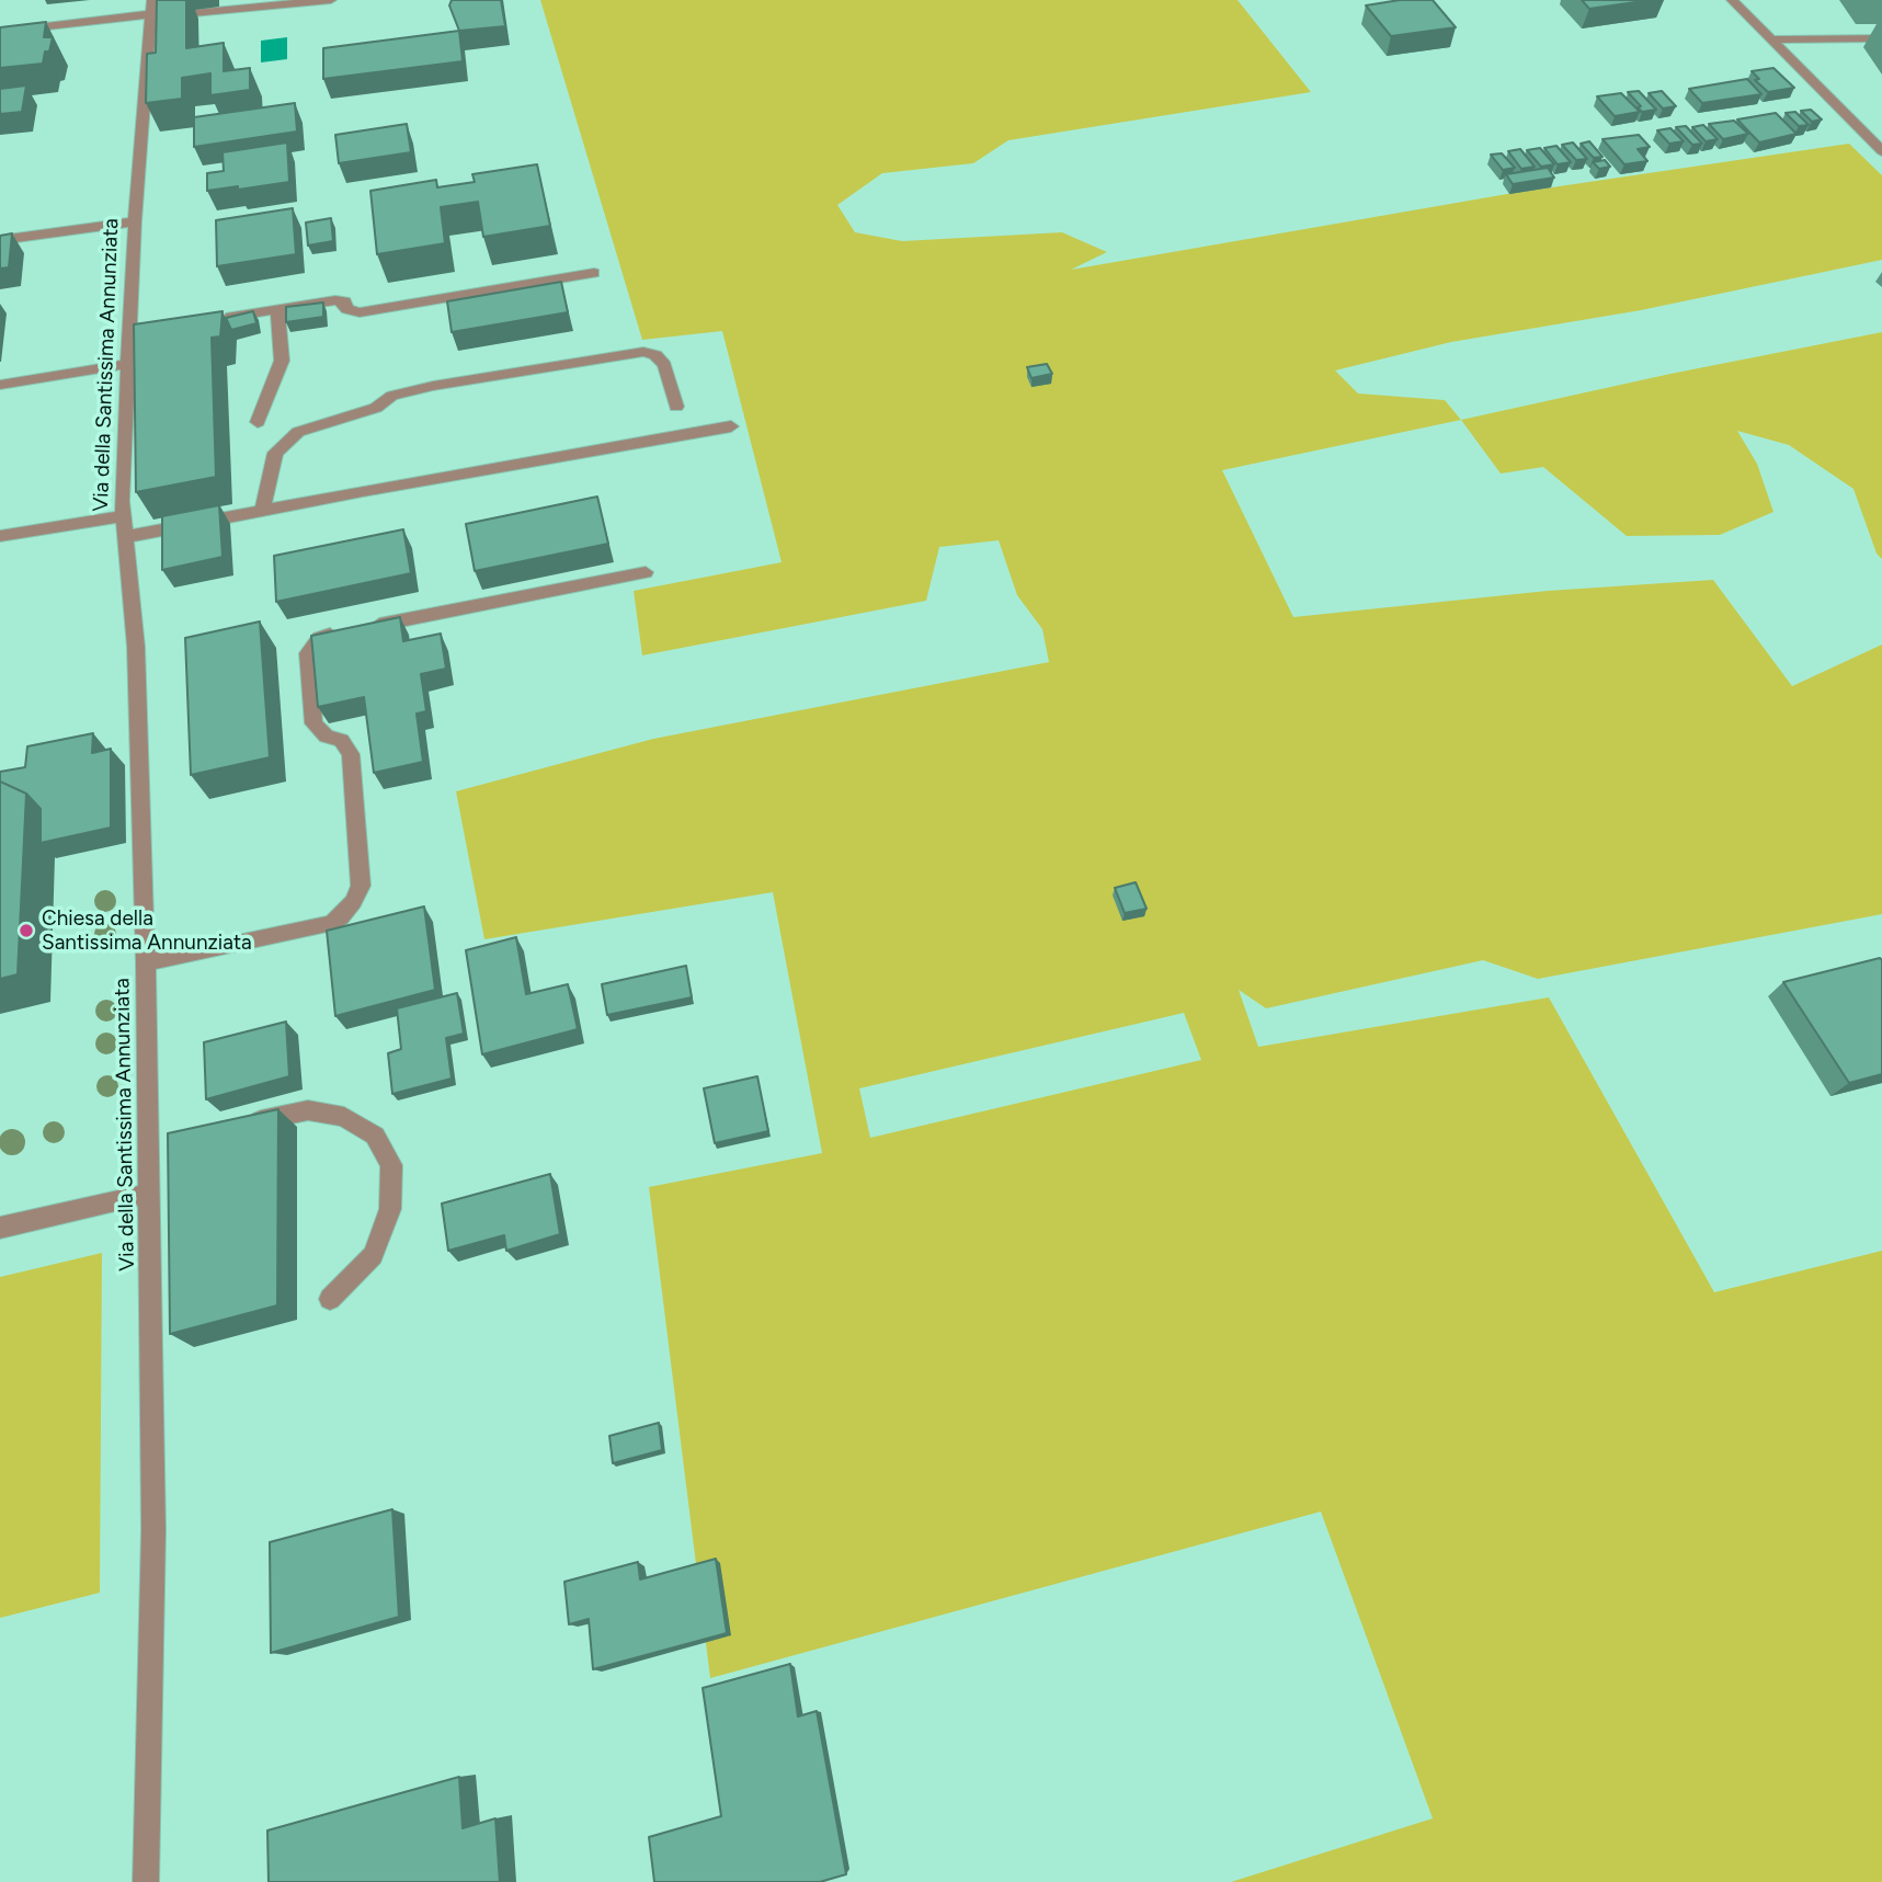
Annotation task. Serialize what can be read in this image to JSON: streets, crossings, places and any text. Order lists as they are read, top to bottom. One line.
{"streets":{"street":["Via della Santissima Annunziata"]},"places":["Chiesa della Santissima Annunziata"]}
